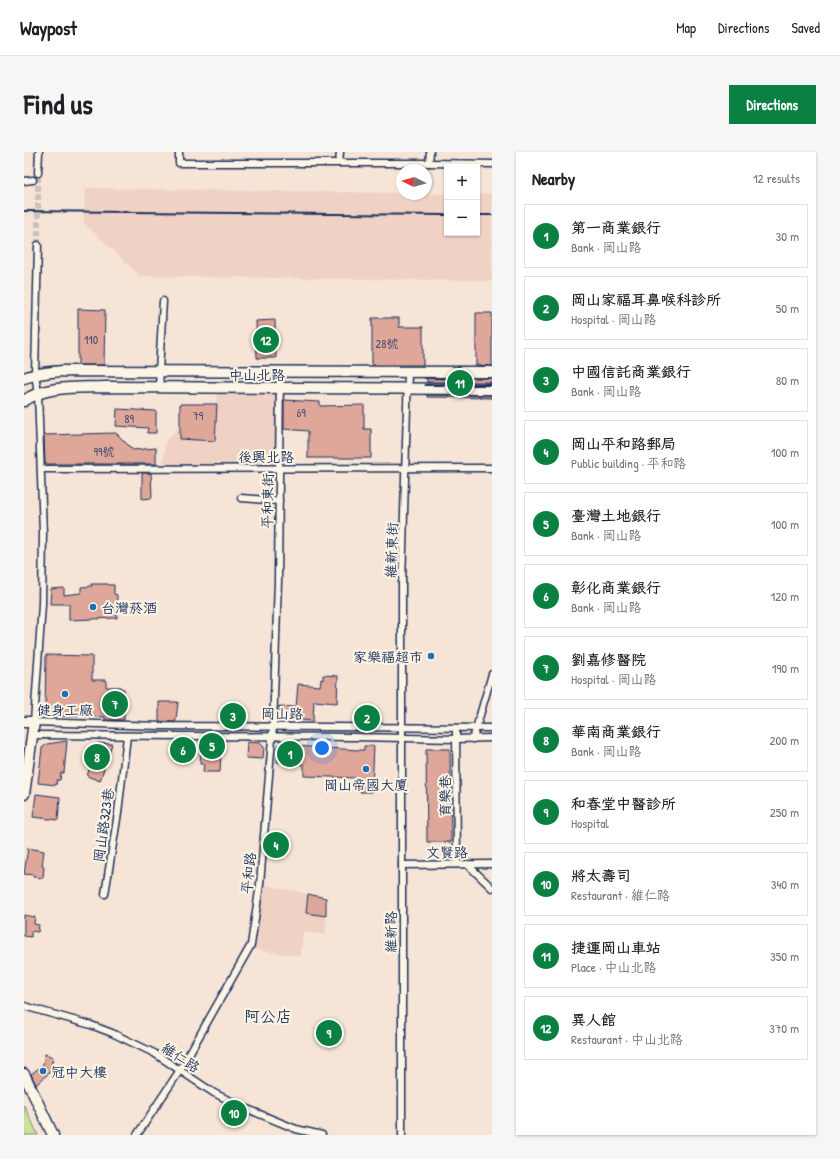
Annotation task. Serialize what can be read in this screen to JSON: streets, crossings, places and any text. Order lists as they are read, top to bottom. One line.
{"streets":{"main road":["中山北路"],"street":["後興北路","平和東街","維新東街","岡山路","育樂巷","岡山路323巷","文賢路","平和路","維新路","維仁路"]},"crossings":[["中山北路","平和東街"],["中山北路","維新東街"],["後興北路","平和東街"],["後興北路","維新東街"],["平和東街","平和路"],["維新東街","岡山路"],["維新東街","維新路"],["岡山路","育樂巷"],["岡山路","岡山路323巷"],["岡山路","平和路"],["岡山路","維新路"],["育樂巷","文賢路"],["文賢路","維新路"],["平和路","維仁路"]],"districts":["阿公店"],"places":["台灣菸酒","家樂福超市","健身工廠","岡山帝國大廈","冠中大樓"],"house_numbers":["110","28號","69","79","89","99號"],"north":"left","page":{"header":"Waypost","nav":["Map","Directions","Saved"],"title":"Find us","buttons":"Directions","heading":["Nearby","12 results"],"map_buttons":["+","−"],"list":[{"mark":"1","name":"第一商業銀行","note":"Bank · 岡山路","value":"30 m"},{"mark":"2","name":"岡山家福耳鼻喉科診所","note":"Hospital · 岡山路","value":"50 m"},{"mark":"3","name":"中國信託商業銀行","note":"Bank · 岡山路","value":"80 m"},{"mark":"4","name":"岡山平和路郵局","note":"Public building · 平和路","value":"100 m"},{"mark":"5","name":"臺灣土地銀行","note":"Bank · 岡山路","value":"100 m"},{"mark":"6","name":"彰化商業銀行","note":"Bank · 岡山路","value":"120 m"},{"mark":"7","name":"劉嘉修醫院","note":"Hospital · 岡山路","value":"190 m"},{"mark":"8","name":"華南商業銀行","note":"Bank · 岡山路","value":"200 m"},{"mark":"9","name":"和春堂中醫診所","note":"Hospital","value":"250 m"},{"mark":"10","name":"將太壽司","note":"Restaurant · 維仁路","value":"340 m"},{"mark":"11","name":"捷運岡山車站","note":"Place · 中山北路","value":"350 m"},{"mark":"12","name":"異人館","note":"Restaurant · 中山北路","value":"370 m"}],"pins":["12","11","7","3","2","5","6","1","8","4","9","10"]}}
